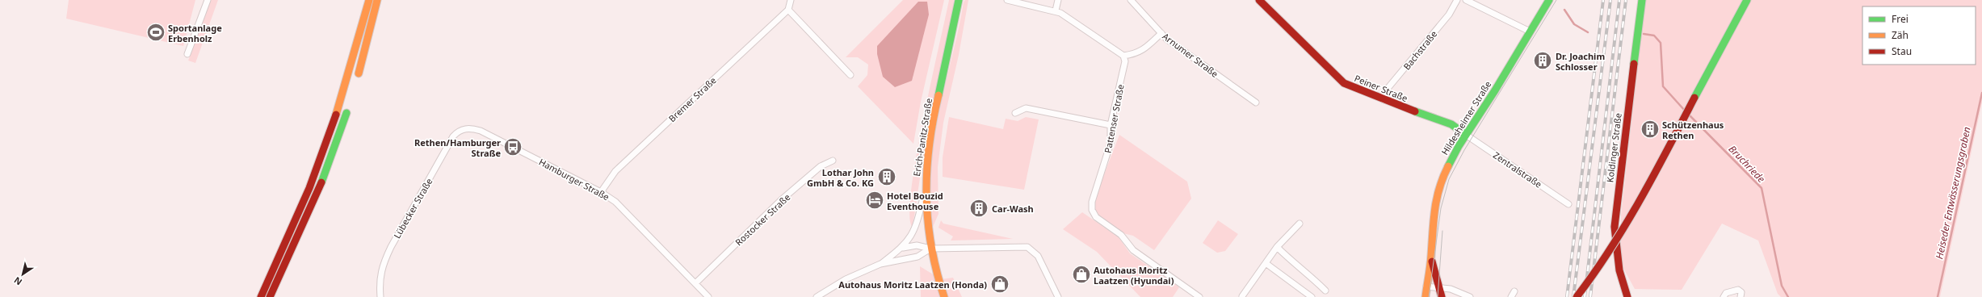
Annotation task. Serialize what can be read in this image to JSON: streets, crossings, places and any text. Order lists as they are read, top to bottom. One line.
{"streets":{"main road":["Peiner Straße","Hildesheimer Straße","Erich-Panitz-Straße","Koldinger Straße"],"street":["Bachstraße","Arnumer Straße","Bremer Straße","Pattenser Straße","Zentralstraße","Hamburger Straße","Lübecker Straße","Rostocker Straße"]},"crossings":[["Bachstraße","Peiner Straße"],["Peiner Straße","Hildesheimer Straße"],["Peiner Straße","Zentralstraße"],["Bremer Straße","Hamburger Straße"],["Hildesheimer Straße","Zentralstraße"],["Hamburger Straße","Lübecker Straße"],["Hamburger Straße","Rostocker Straße"]],"water":["Bruchriede","Heiseder Entwässerungsgraben"],"places":{"sports":["Sportanlage Erbenholz"],"building":["Dr. Joachim Schlosser","Schützenhaus Rethen","Lothar John GmbH & Co. KG","Car-Wash"],"bus stop":["Rethen/Hamburger Straße"],"hotel":["Hotel Bouzid Eventhouse"],"shop":["Autohaus Moritz Laatzen (Hyundai)","Autohaus Moritz Laatzen (Honda)"]},"legend":["Frei","Zäh","Stau"],"north":"bottom left"}
